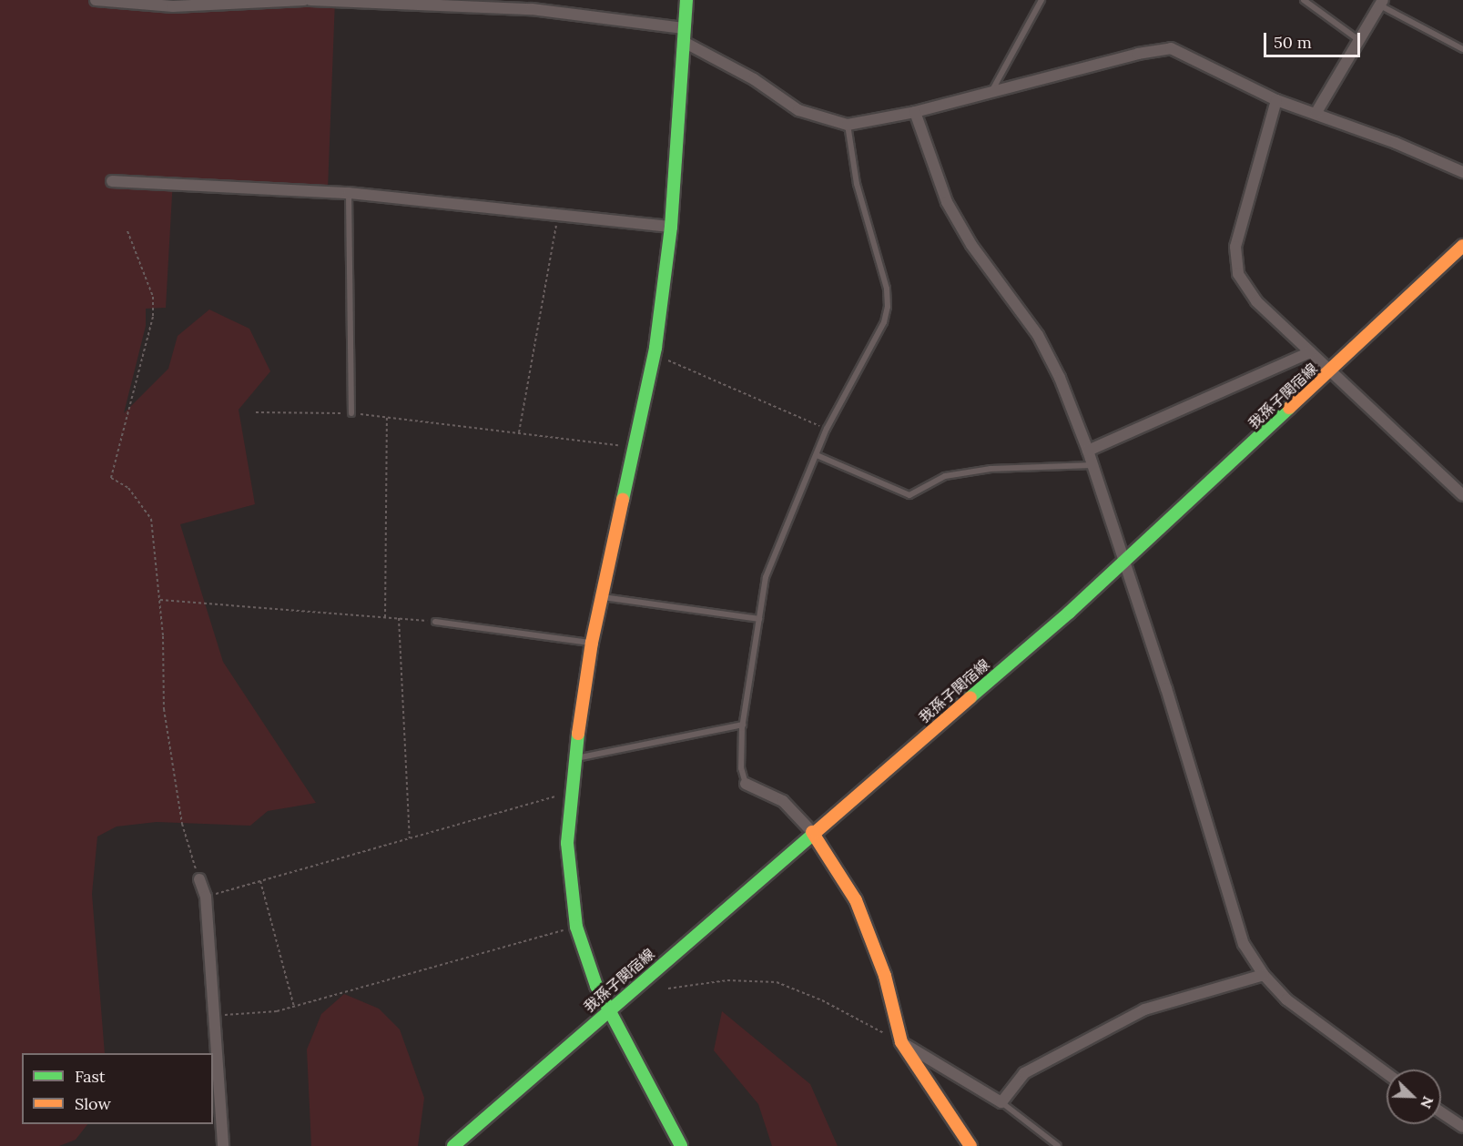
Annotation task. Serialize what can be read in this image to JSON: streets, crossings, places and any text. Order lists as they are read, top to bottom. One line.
{"streets":{"street":["我孫子関宿線"]},"legend":["Fast","Slow"],"scale_bar":"50 m","north":"bottom right"}
